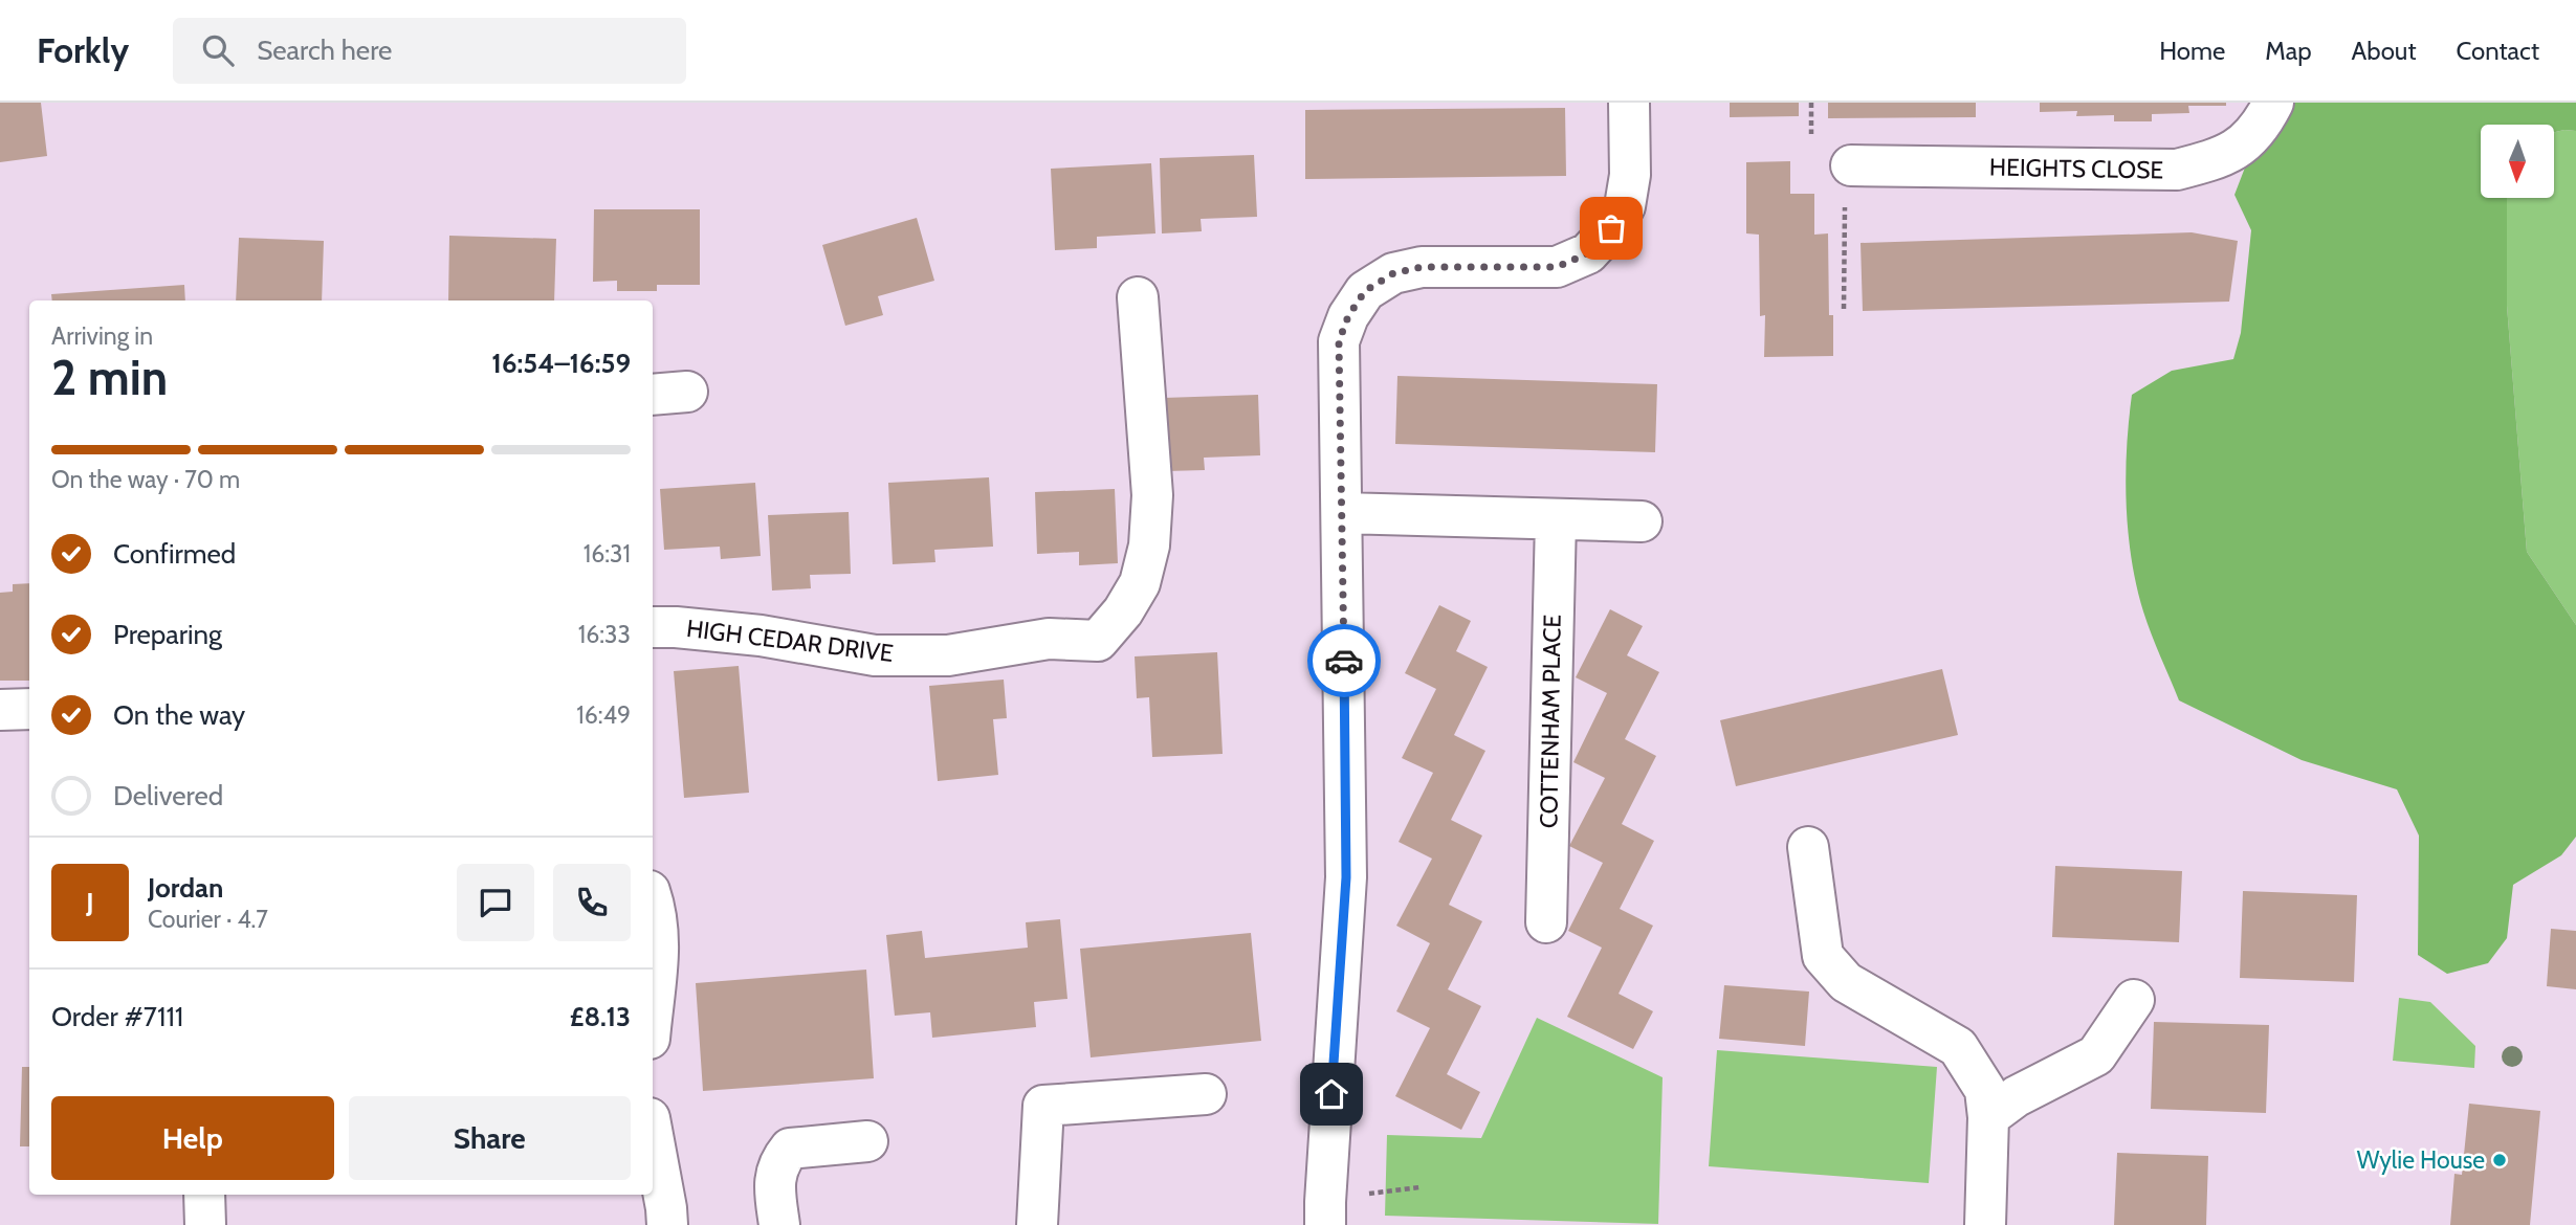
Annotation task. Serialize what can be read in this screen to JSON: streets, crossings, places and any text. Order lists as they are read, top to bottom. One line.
{"streets":{"street":["HEIGHTS CLOSE","HIGH CEDAR DRIVE","COTTENHAM PLACE"]},"places":["Wylie House"],"north":"bottom","page":{"header":"Forkly","search":"Search here","nav":["Home","Map","About","Contact"],"heading":["2 min","Arriving in","16:54–16:59"],"panel":["Jordan","Courier · 4.7","Order #7111","£8.13"],"bar":"On the way · 70 m","list":[["Confirmed","16:31"],["Preparing","16:33"],["On the way","16:49"],"Delivered"],"round":"J","buttons":["Help","Share"]}}
